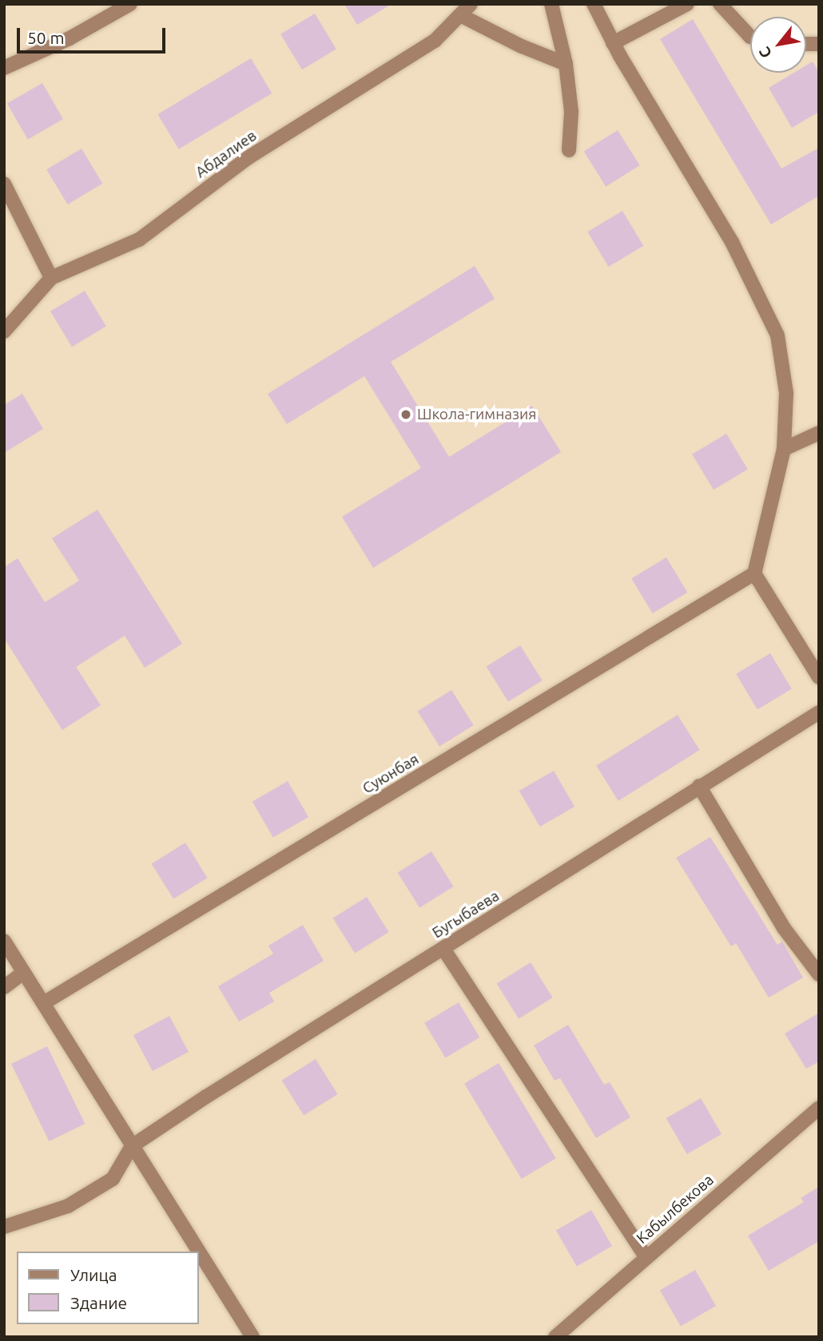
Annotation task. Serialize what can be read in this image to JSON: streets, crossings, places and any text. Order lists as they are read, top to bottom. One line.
{"streets":{"street":["Абдалиев","Суюнбая","Бугыбаева","Кабылбекова"]},"places":["Школа-гимназия"],"legend":["Улица","Здание"],"scale_bar":"50 m","north":"bottom left"}
